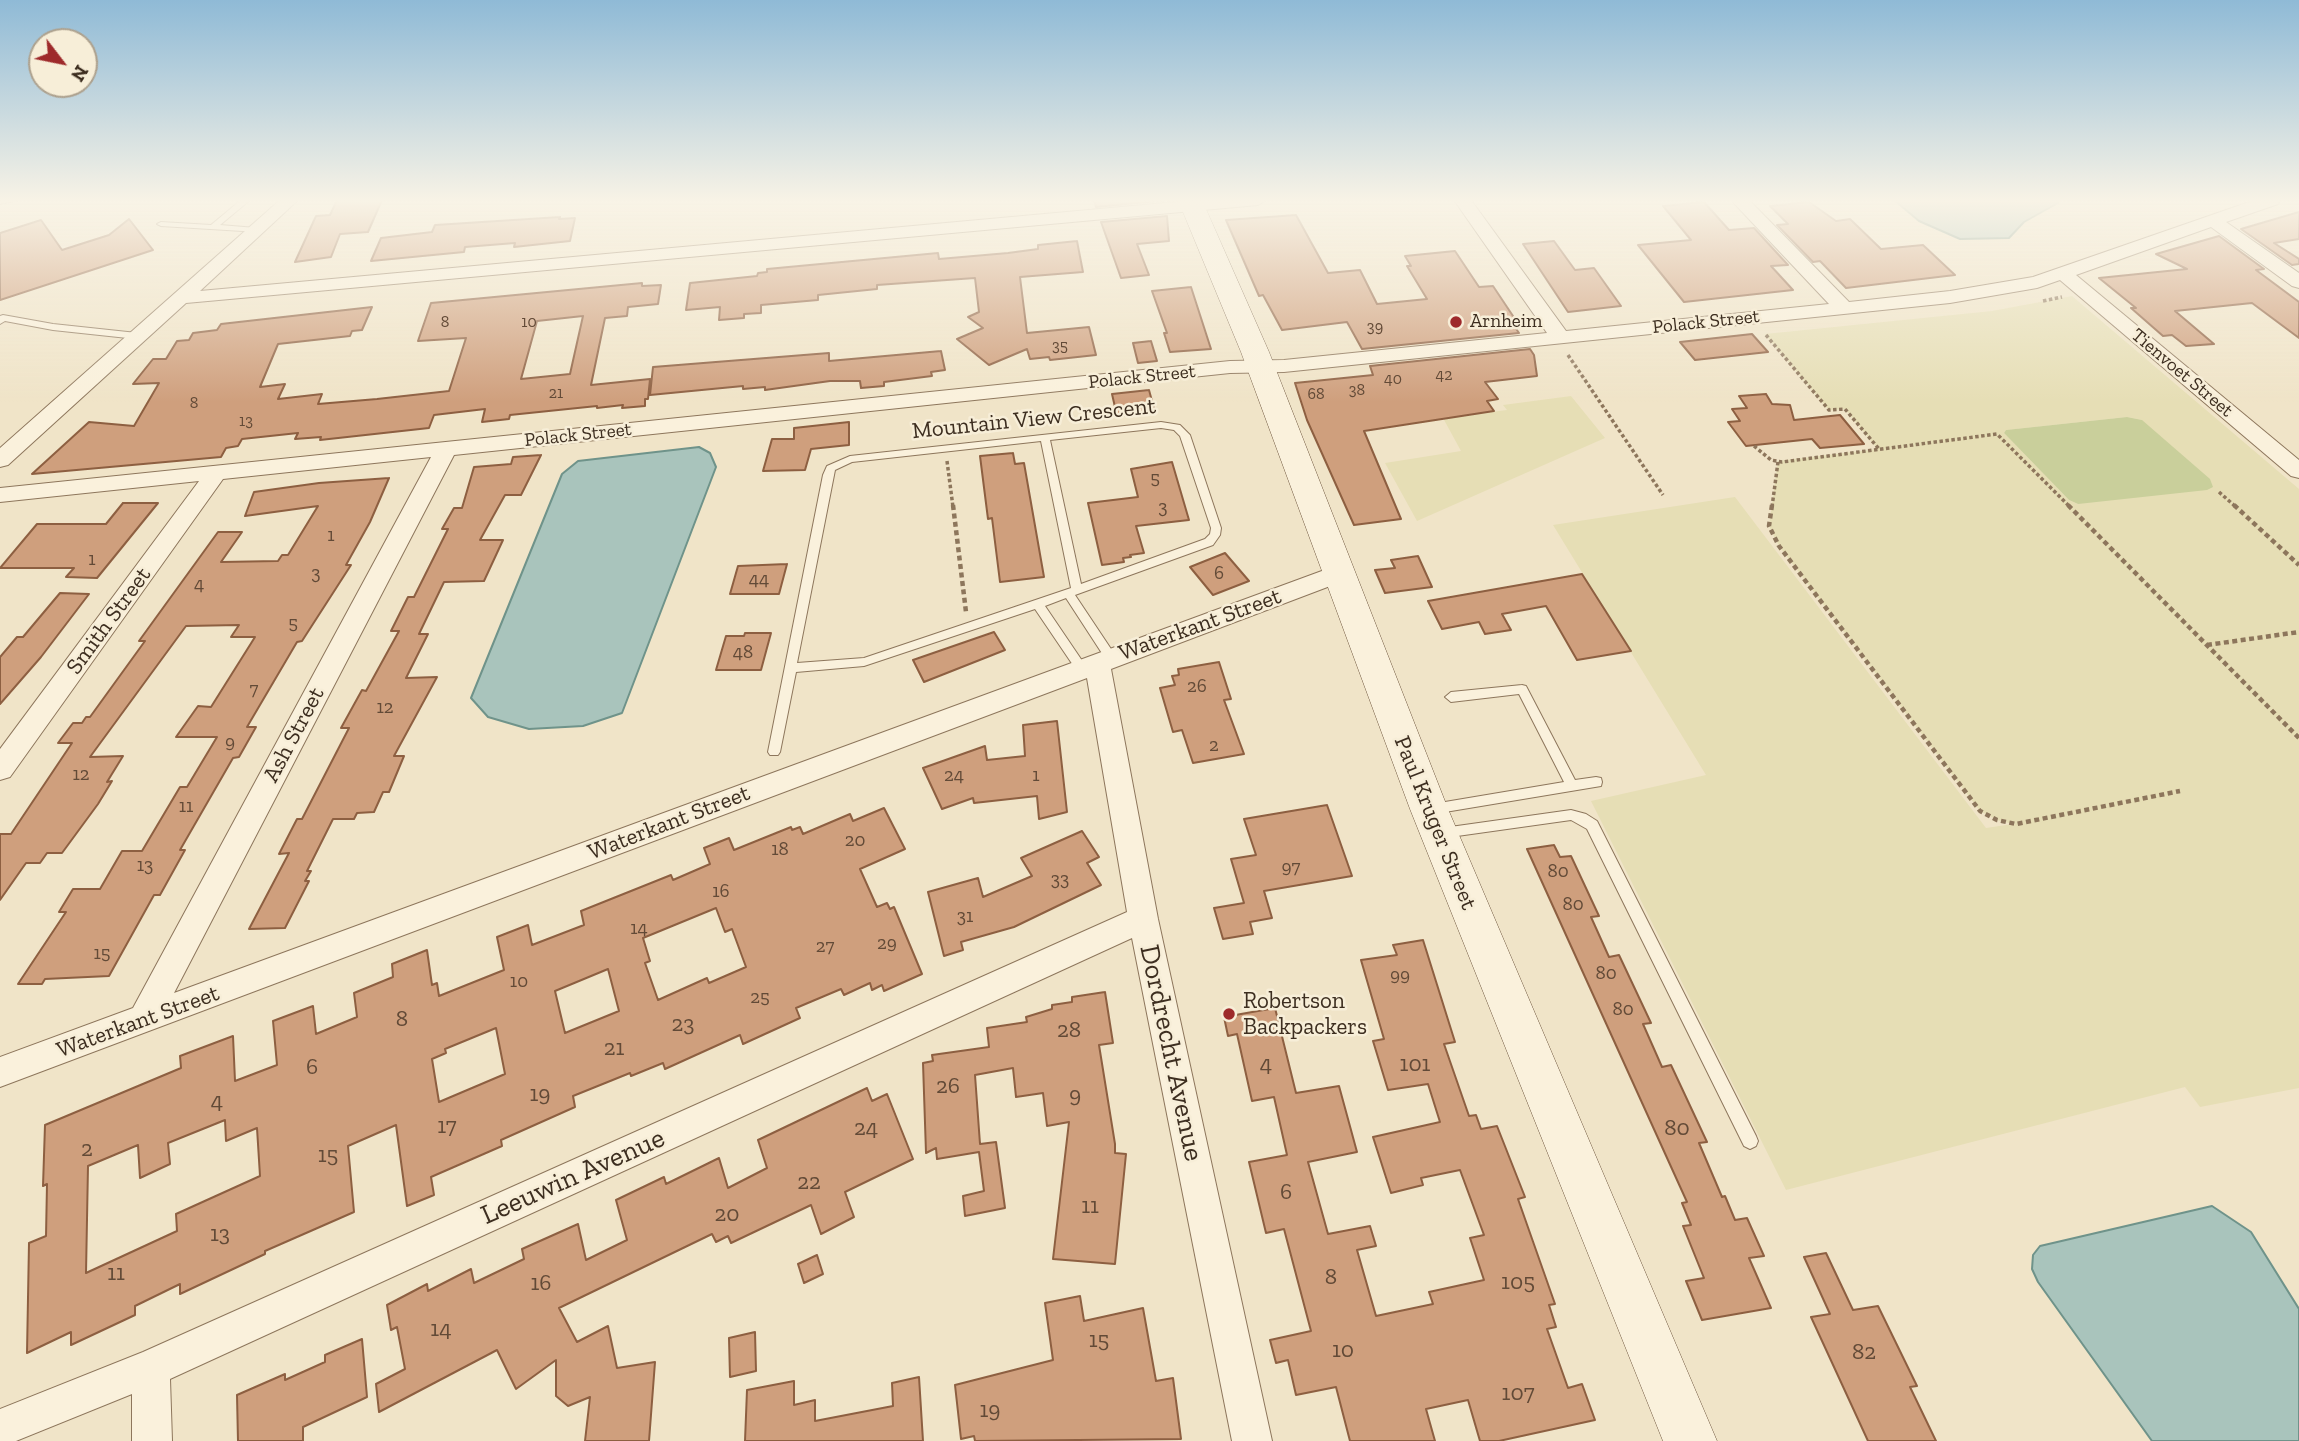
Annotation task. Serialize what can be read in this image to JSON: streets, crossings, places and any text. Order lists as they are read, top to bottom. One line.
{"streets":{"street":["Polack Street","Tienvoet Street","Smith Street","Waterkant Street","Ash Street","Paul Kruger Street","Dordrecht Avenue","Leeuwin Avenue"],"lane":["Mountain View Crescent"]},"crossings":[["Polack Street","Tienvoet Street"],["Polack Street","Smith Street"],["Polack Street","Ash Street"],["Polack Street","Paul Kruger Street"],["Waterkant Street","Ash Street"],["Waterkant Street","Paul Kruger Street"],["Waterkant Street","Dordrecht Avenue"],["Dordrecht Avenue","Leeuwin Avenue"]],"places":["Arnheim","Robertson Backpackers"],"house_numbers":["8","10","39","35","42","40","38","21","68","8","13","5","3","1","1","3","6","44","4","5","48","26","7","12","9","2","12","24","1","11","20","18","13","97","80","33","16","80","31","14","29","27","15","80","99","10","25","80","8","23","28","21","4","101","6","26","19","9","4","17","24","80","2","15","22","6","11","20","13","11","8","105","16","14","15","10","82","107","19"],"north":"bottom right"}
